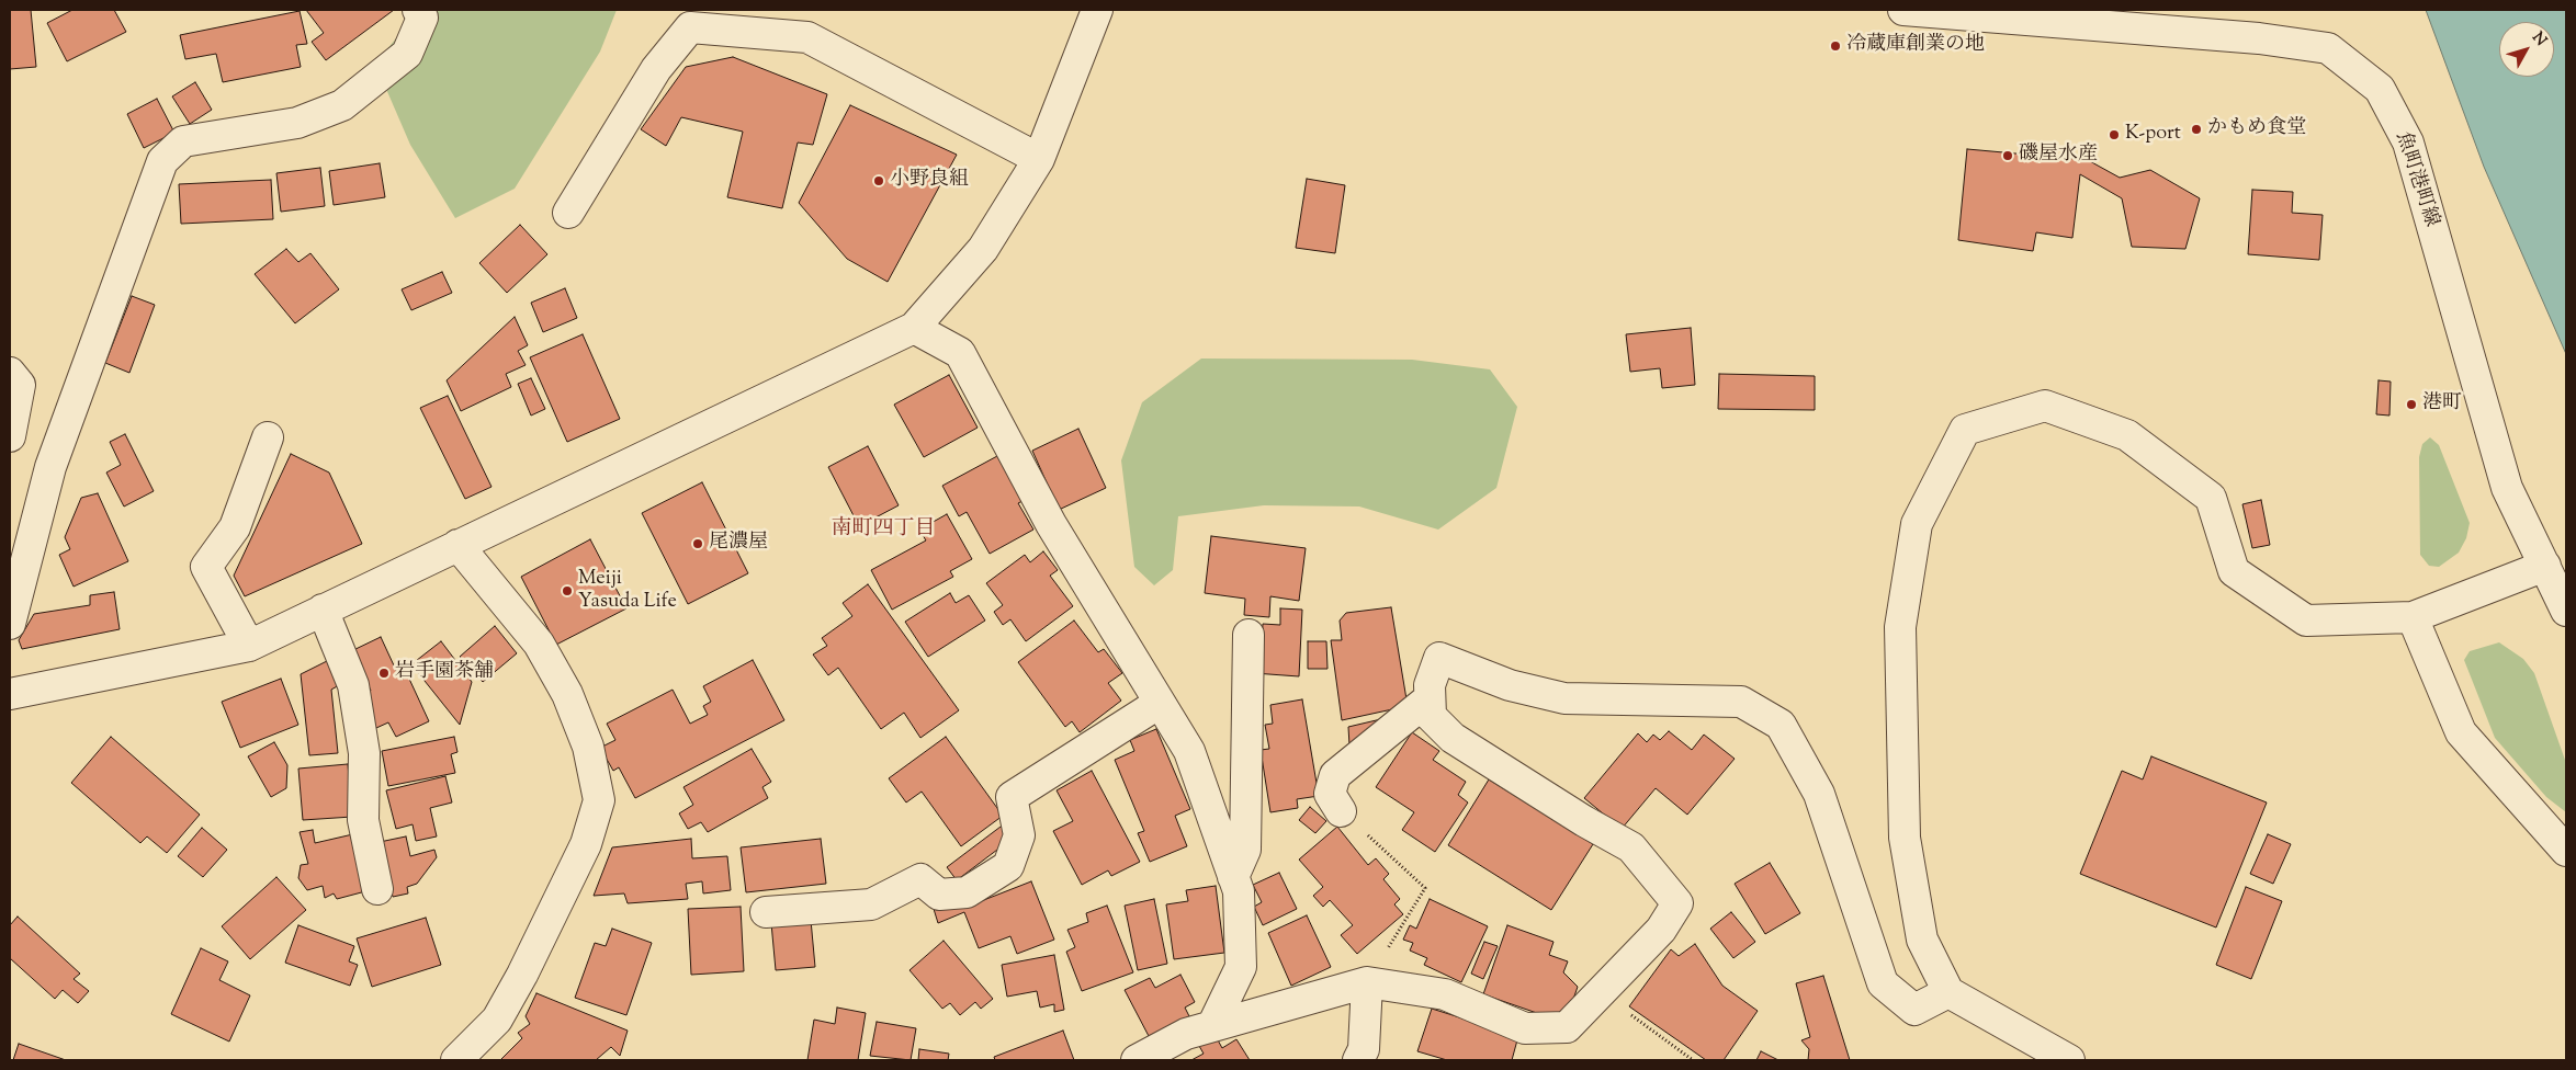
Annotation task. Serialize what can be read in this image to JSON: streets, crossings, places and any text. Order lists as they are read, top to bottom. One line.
{"streets":{"street":["魚町港町線"]},"districts":["南町四丁目"],"places":["冷蔵庫創業の地","かもめ食堂","K-port","磯屋水産","小野良組","港町","尾濃屋","Meiji Yasuda Life","岩手園茶舗"],"north":"top right"}
